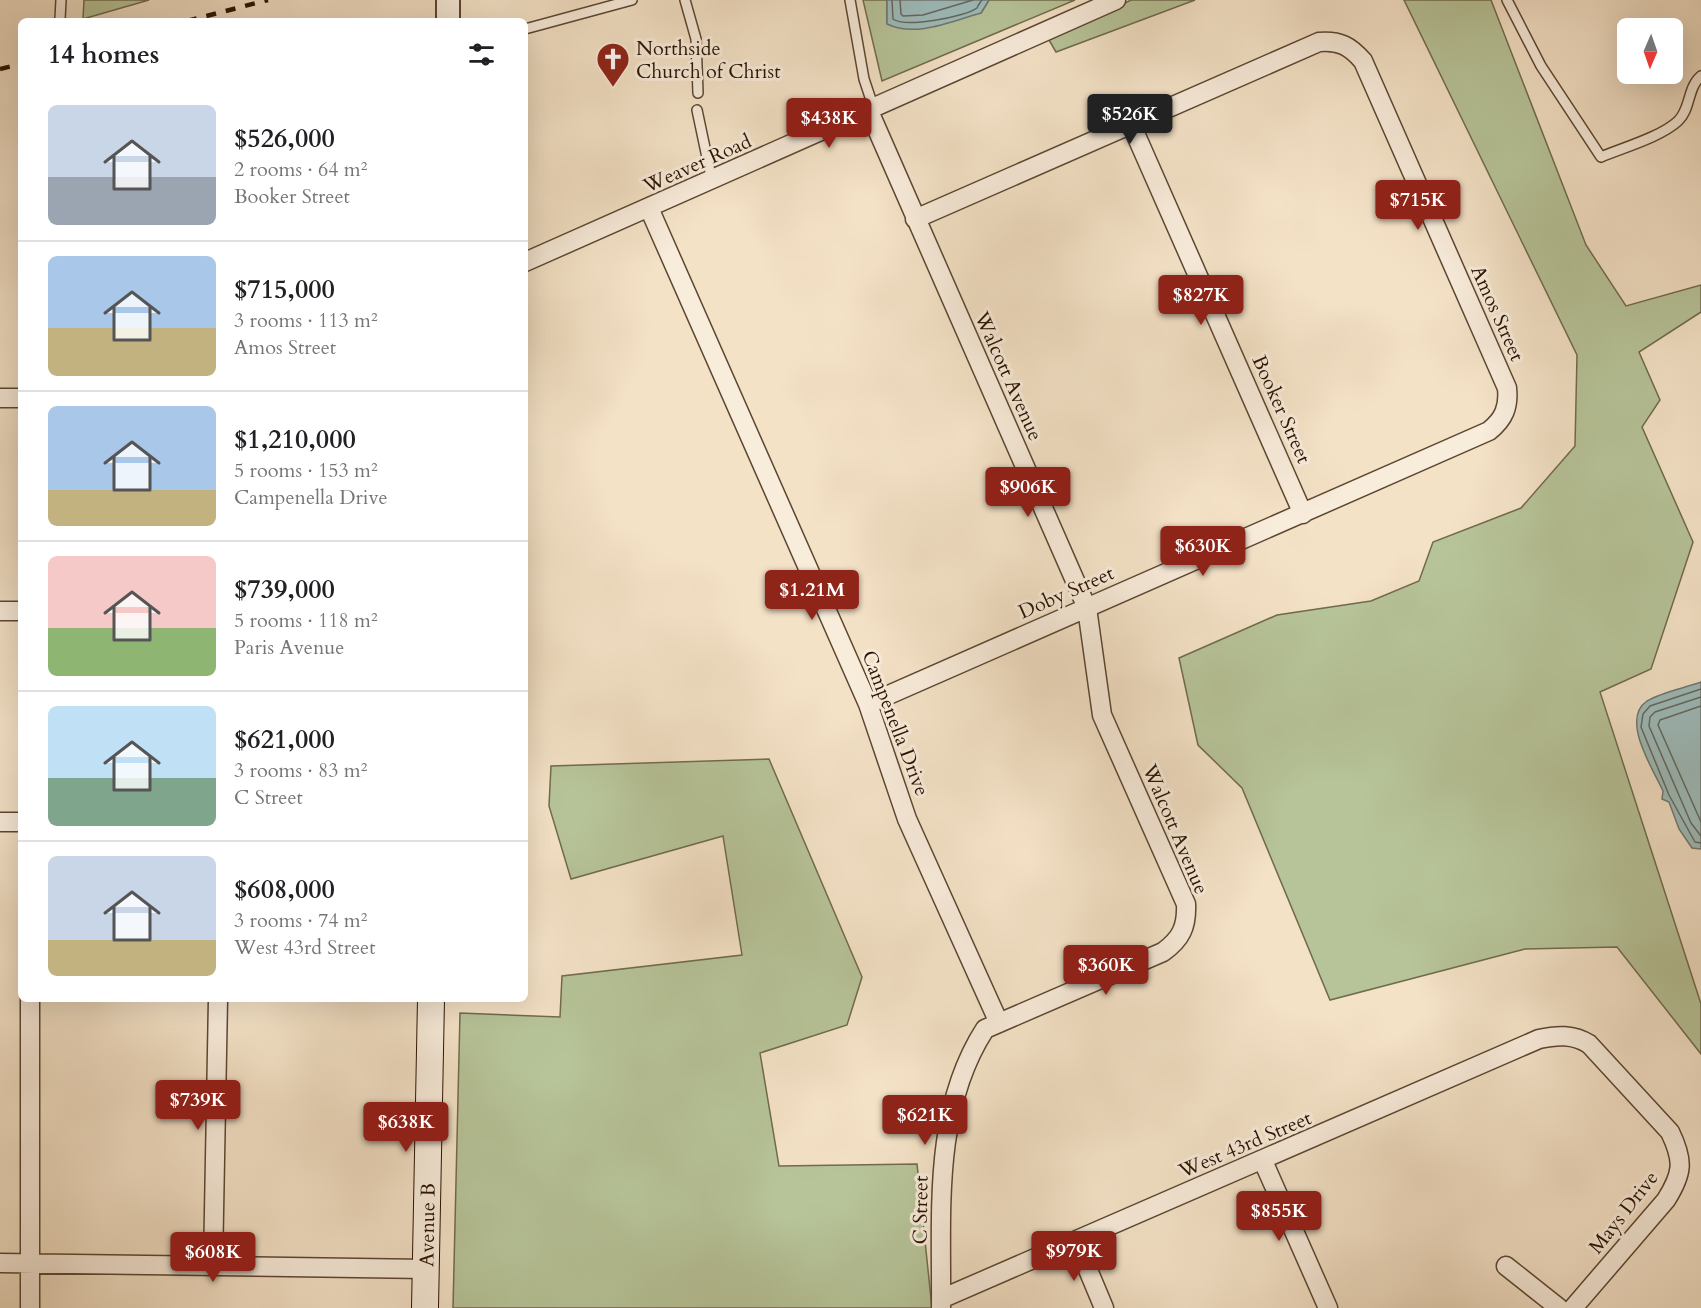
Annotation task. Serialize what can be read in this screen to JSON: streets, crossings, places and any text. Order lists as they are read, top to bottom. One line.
{"streets":{"main road":["Avenue B"],"street":["Weaver Road","Amos Street","Walcott Avenue","Booker Street","Doby Street","Campenella Drive","West 43rd Street","C Street","Mays Drive"]},"crossings":[["Weaver Road","Walcott Avenue"],["Weaver Road","Campenella Drive"],["Amos Street","Booker Street"],["Amos Street","Doby Street"],["Walcott Avenue","Doby Street"],["Walcott Avenue","C Street"],["Booker Street","Doby Street"],["Doby Street","Campenella Drive"],["Campenella Drive","C Street"],["West 43rd Street","C Street"],["West 43rd Street","Mays Drive"]],"places":{"church":["Northside Church of Christ"]},"north":"bottom","page":{"heading":"14 homes","list":[{"name":"$526,000","note":"2 rooms · 64 m² · Booker Street"},{"name":"$715,000","note":"3 rooms · 113 m² · Amos Street"},{"name":"$1,210,000","note":"5 rooms · 153 m² · Campenella Drive"},{"name":"$739,000","note":"5 rooms · 118 m² · Paris Avenue"},{"name":"$621,000","note":"3 rooms · 83 m² · C Street"},{"name":"$608,000","note":"3 rooms · 74 m² · West 43rd Street"}],"price":["$526K","$438K","$715K","$827K","$906K","$630K","$1.21M","$360K","$739K","$621K","$638K","$855K","$979K","$608K"]}}
